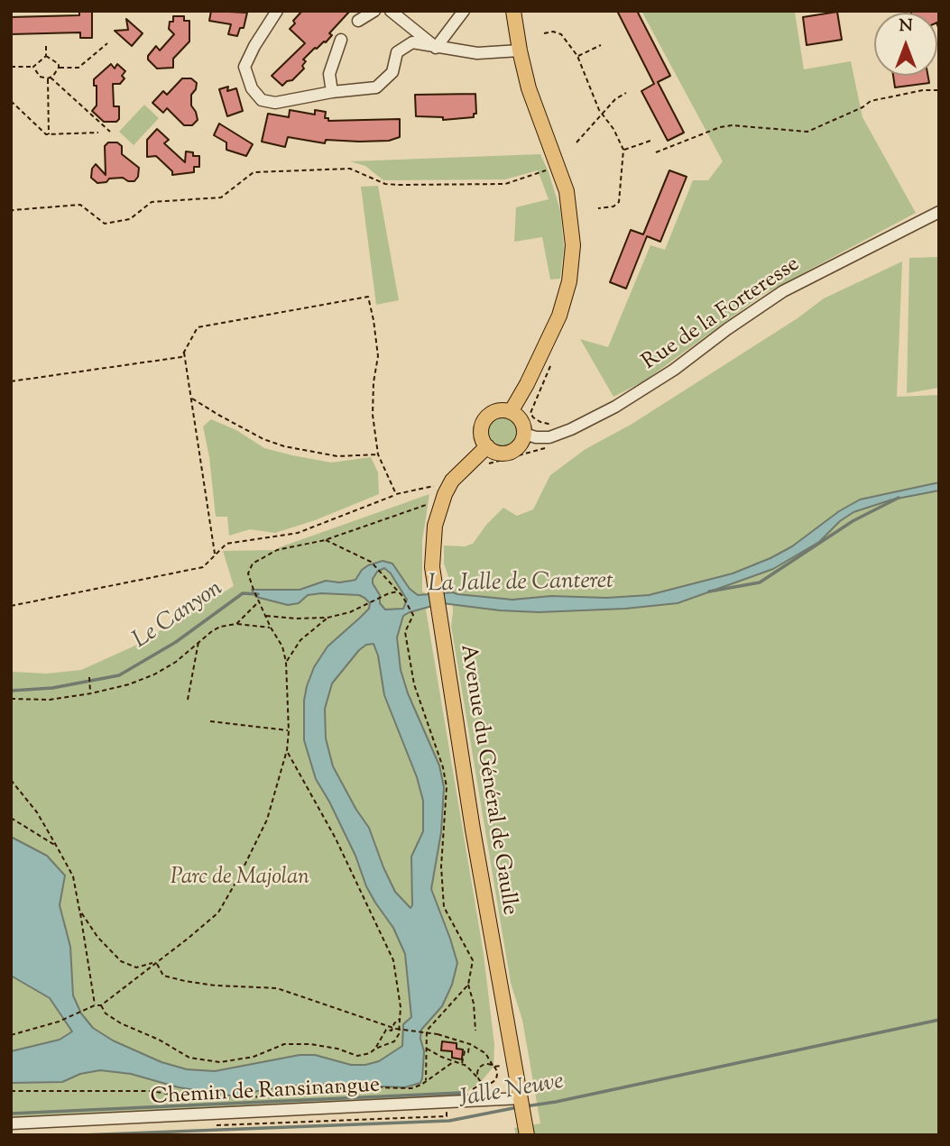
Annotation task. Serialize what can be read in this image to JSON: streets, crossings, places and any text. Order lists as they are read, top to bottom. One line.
{"streets":{"main road":["Avenue du Général de Gaulle"],"street":["Rue de la Forteresse","Chemin de Ransinangue"]},"crossings":[["Rue de la Forteresse","Avenue du Général de Gaulle"],["Avenue du Général de Gaulle","Chemin de Ransinangue"]],"water":["La Jalle de Canteret","Le Canyon","Jalle Neuve"],"parks":["Parc de Majolan"],"north":"top"}
